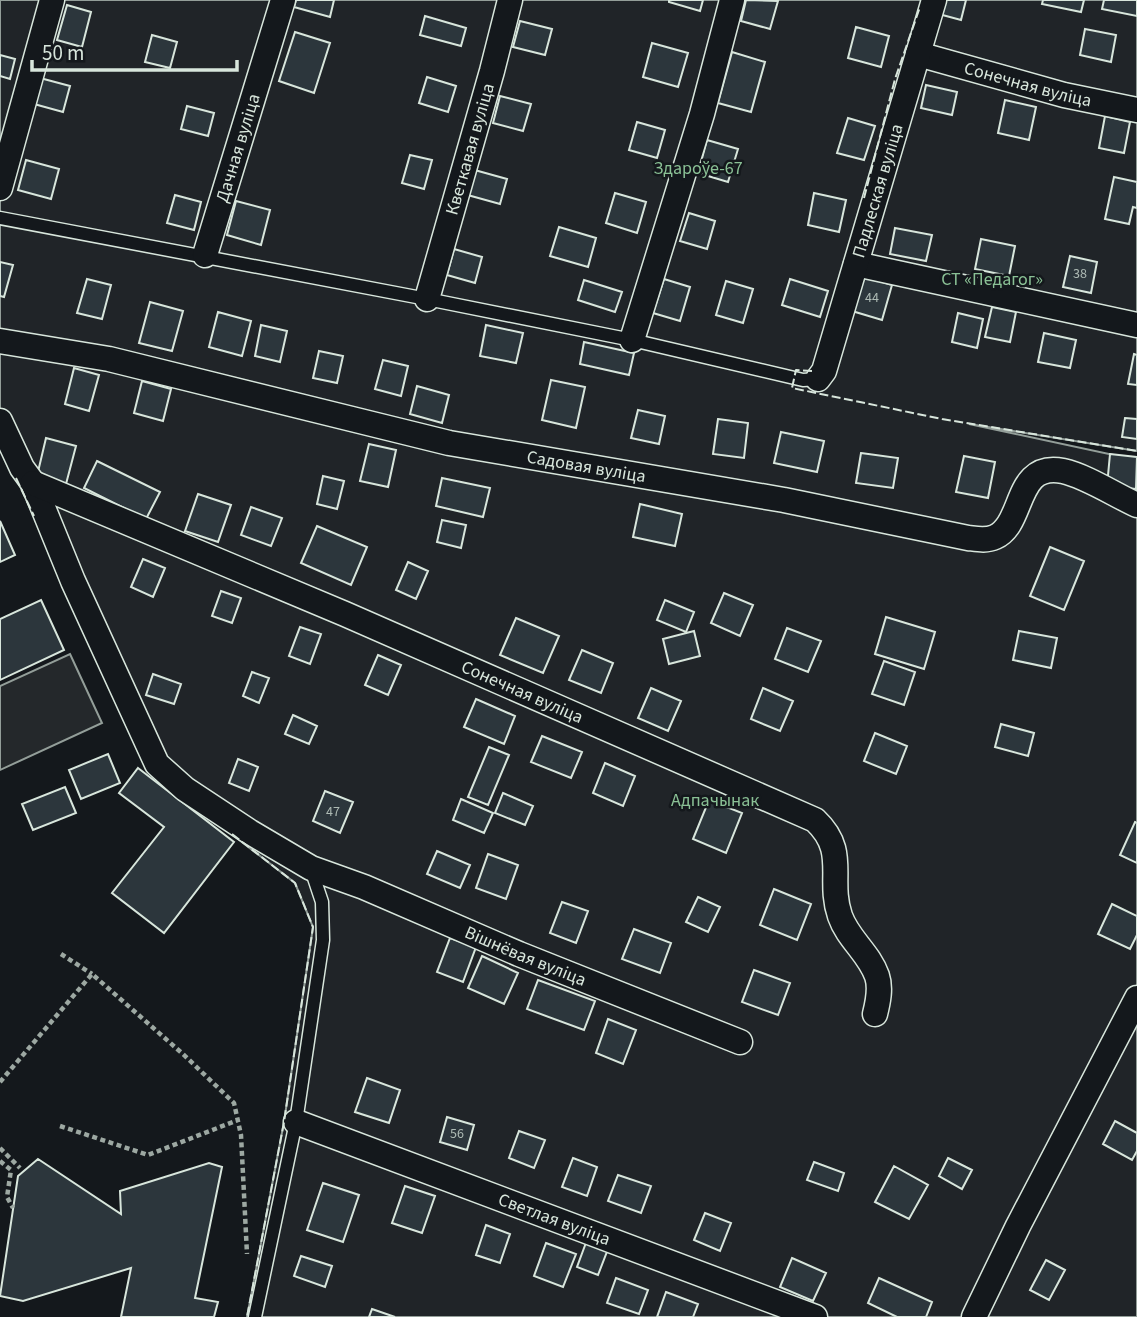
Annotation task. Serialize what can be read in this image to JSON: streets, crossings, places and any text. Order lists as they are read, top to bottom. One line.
{"streets":{"street":["Сонечная вуліца","Дачная вуліца","Кветкавая вуліца","Падлеская вуліца","Садовая вуліца","Вішнёвая вуліца","Светлая вуліца"]},"crossings":[["Сонечная вуліца","Падлеская вуліца"],["Сонечная вуліца","Вішнёвая вуліца"]],"parks":["Здароўе-67","СТ «Педагог»","Адпачынак"],"house_numbers":["38","44","47","56"],"scale_bar":"50 m"}
